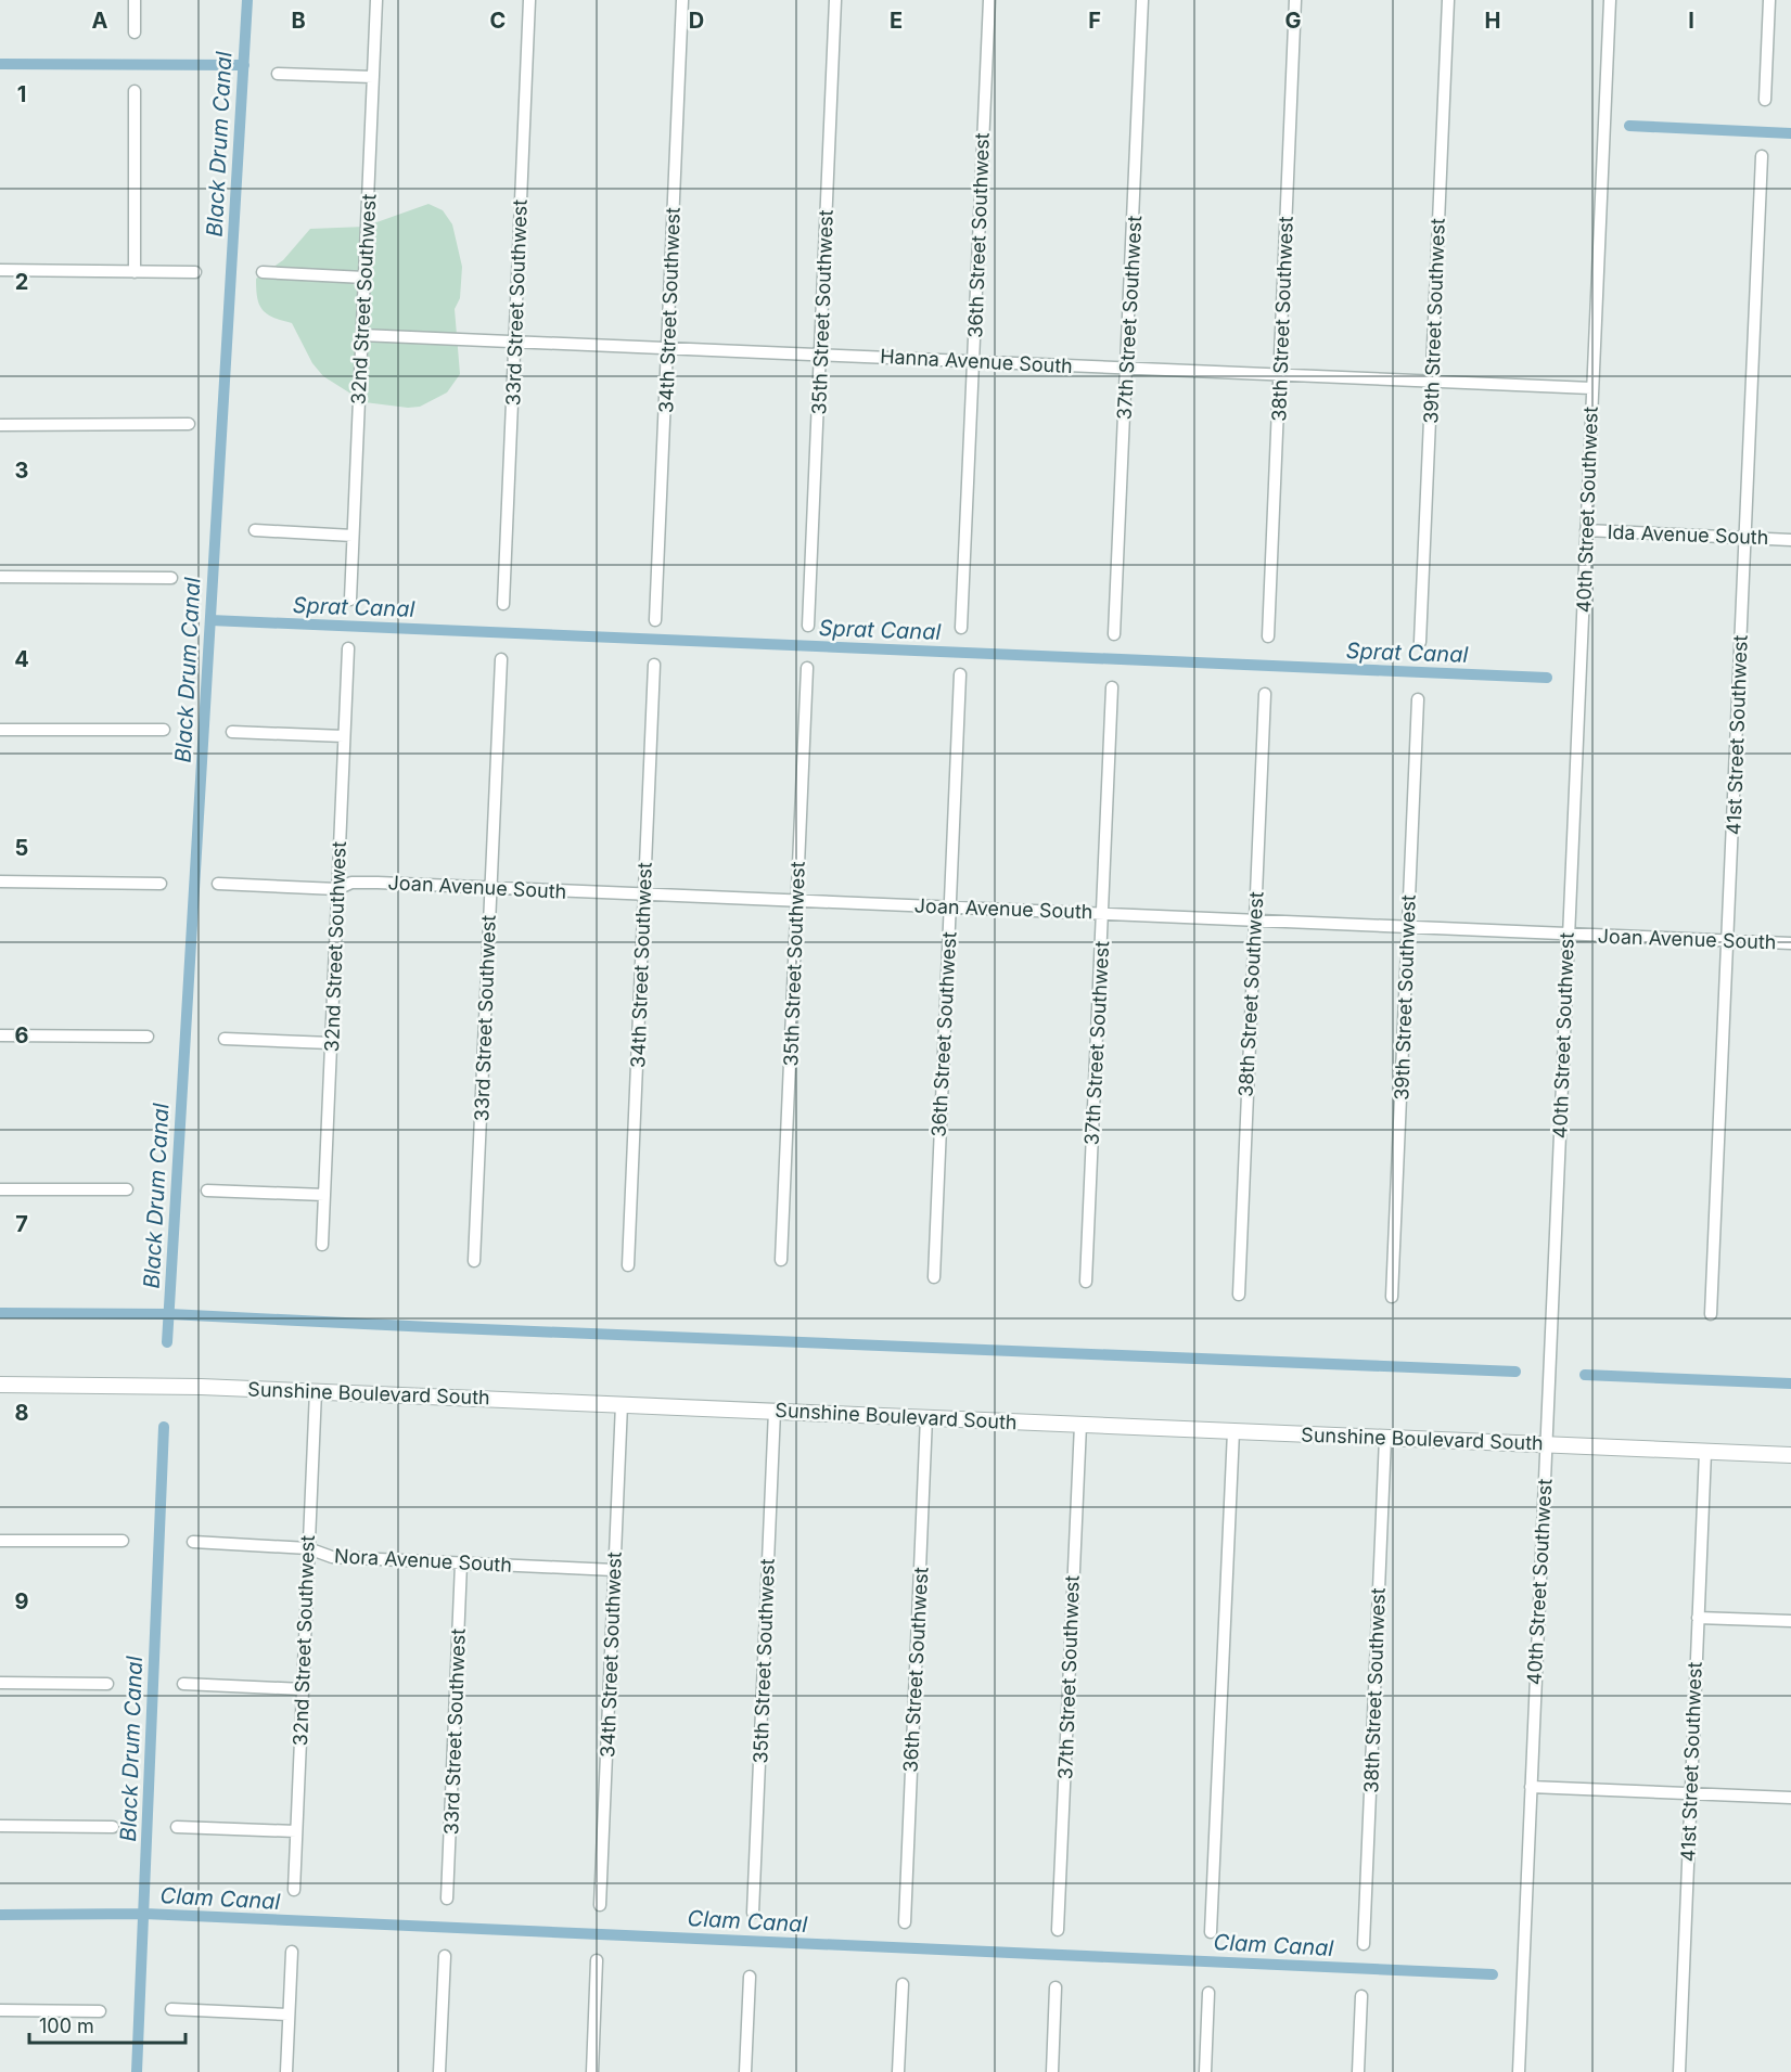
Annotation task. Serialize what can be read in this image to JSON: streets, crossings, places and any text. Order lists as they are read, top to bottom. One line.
{"streets":{"street":["36th Street Southwest","32nd Street Southwest","33rd Street Southwest","34th Street Southwest","35th Street Southwest","37th Street Southwest","38th Street Southwest","39th Street Southwest","Hanna Avenue South","40th Street Southwest","Ida Avenue South","41st Street Southwest","Joan Avenue South","Sunshine Boulevard South","Nora Avenue South"]},"crossings":[["36th Street Southwest","Hanna Avenue South"],["36th Street Southwest","Joan Avenue South"],["36th Street Southwest","Sunshine Boulevard South"],["32nd Street Southwest","Hanna Avenue South"],["32nd Street Southwest","Joan Avenue South"],["32nd Street Southwest","Sunshine Boulevard South"],["32nd Street Southwest","Nora Avenue South"],["33rd Street Southwest","Hanna Avenue South"],["33rd Street Southwest","Joan Avenue South"],["33rd Street Southwest","Nora Avenue South"],["34th Street Southwest","Hanna Avenue South"],["34th Street Southwest","Joan Avenue South"],["34th Street Southwest","Sunshine Boulevard South"],["34th Street Southwest","Nora Avenue South"],["35th Street Southwest","Hanna Avenue South"],["35th Street Southwest","Joan Avenue South"],["35th Street Southwest","Sunshine Boulevard South"],["37th Street Southwest","Hanna Avenue South"],["37th Street Southwest","Joan Avenue South"],["37th Street Southwest","Sunshine Boulevard South"],["38th Street Southwest","Hanna Avenue South"],["38th Street Southwest","Joan Avenue South"],["38th Street Southwest","Sunshine Boulevard South"],["39th Street Southwest","Hanna Avenue South"],["39th Street Southwest","Joan Avenue South"],["Hanna Avenue South","40th Street Southwest"],["40th Street Southwest","Ida Avenue South"],["40th Street Southwest","Joan Avenue South"],["40th Street Southwest","Sunshine Boulevard South"],["Ida Avenue South","41st Street Southwest"],["41st Street Southwest","Joan Avenue South"],["41st Street Southwest","Sunshine Boulevard South"]],"water":["Black Drum Canal","Sprat Canal","Clam Canal"],"scale_bar":"100 m","grid":{"columns":["A","B","C","D","E","F","G","H","I"],"rows":["1","2","3","4","5","6","7","8","9"]}}
